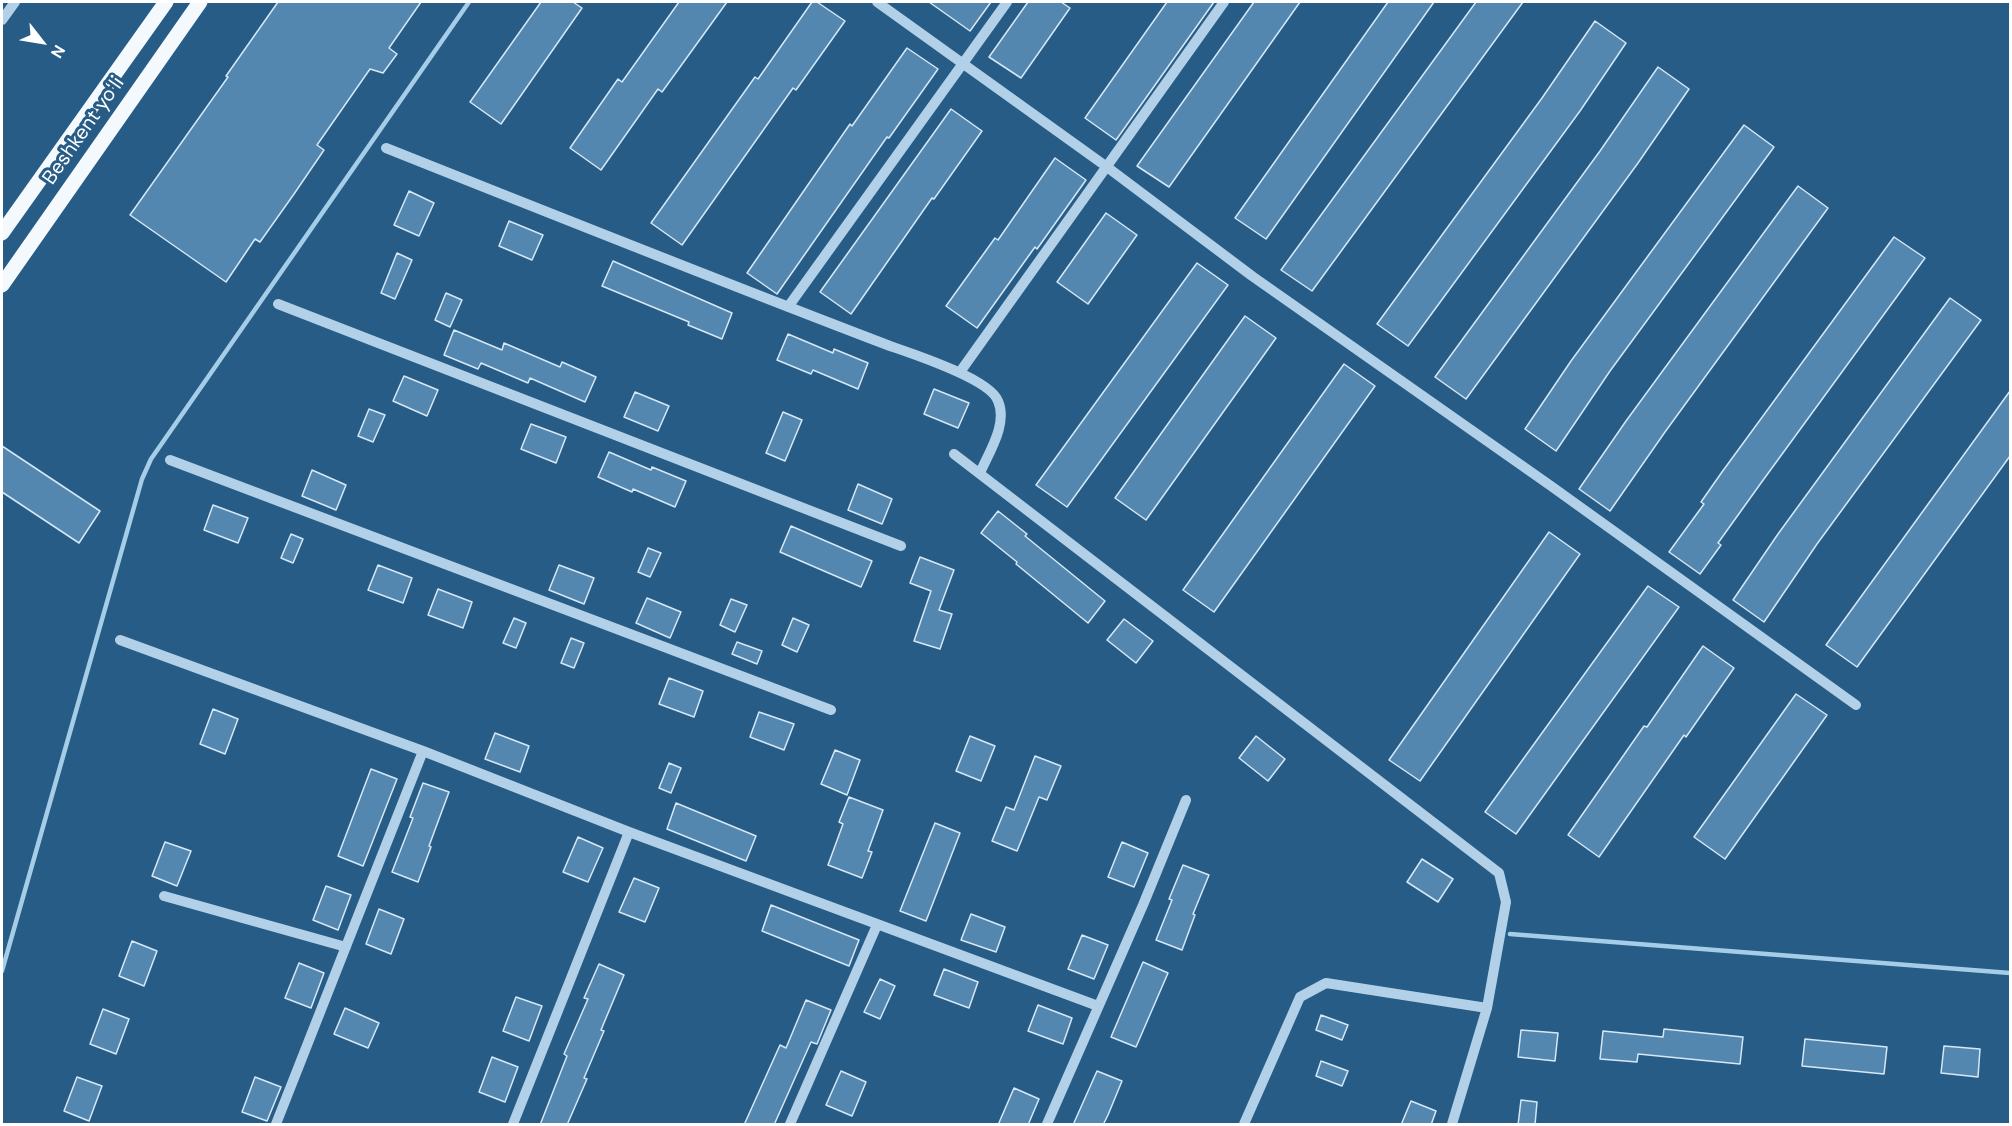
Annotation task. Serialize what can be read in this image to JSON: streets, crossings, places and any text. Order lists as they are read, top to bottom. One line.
{"streets":{"main road":["Beshkent yoʻli"]},"north":"bottom right"}
